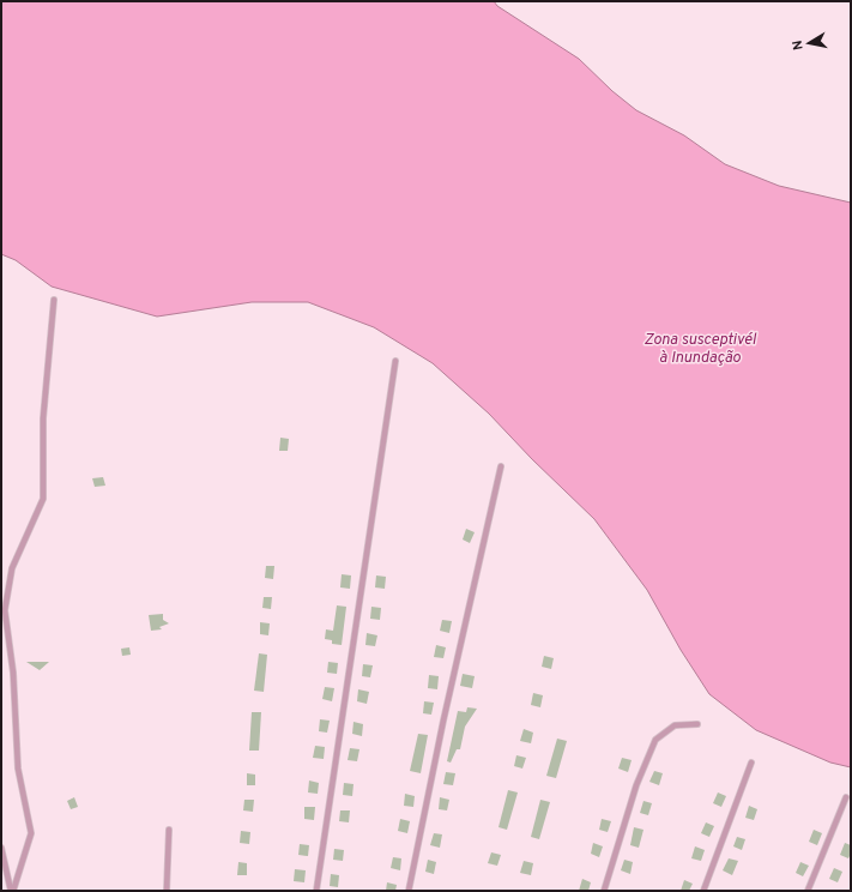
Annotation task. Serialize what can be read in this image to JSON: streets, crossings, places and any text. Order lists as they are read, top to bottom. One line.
{"water":["Zona susceptivél à Inundação"],"north":"left"}
